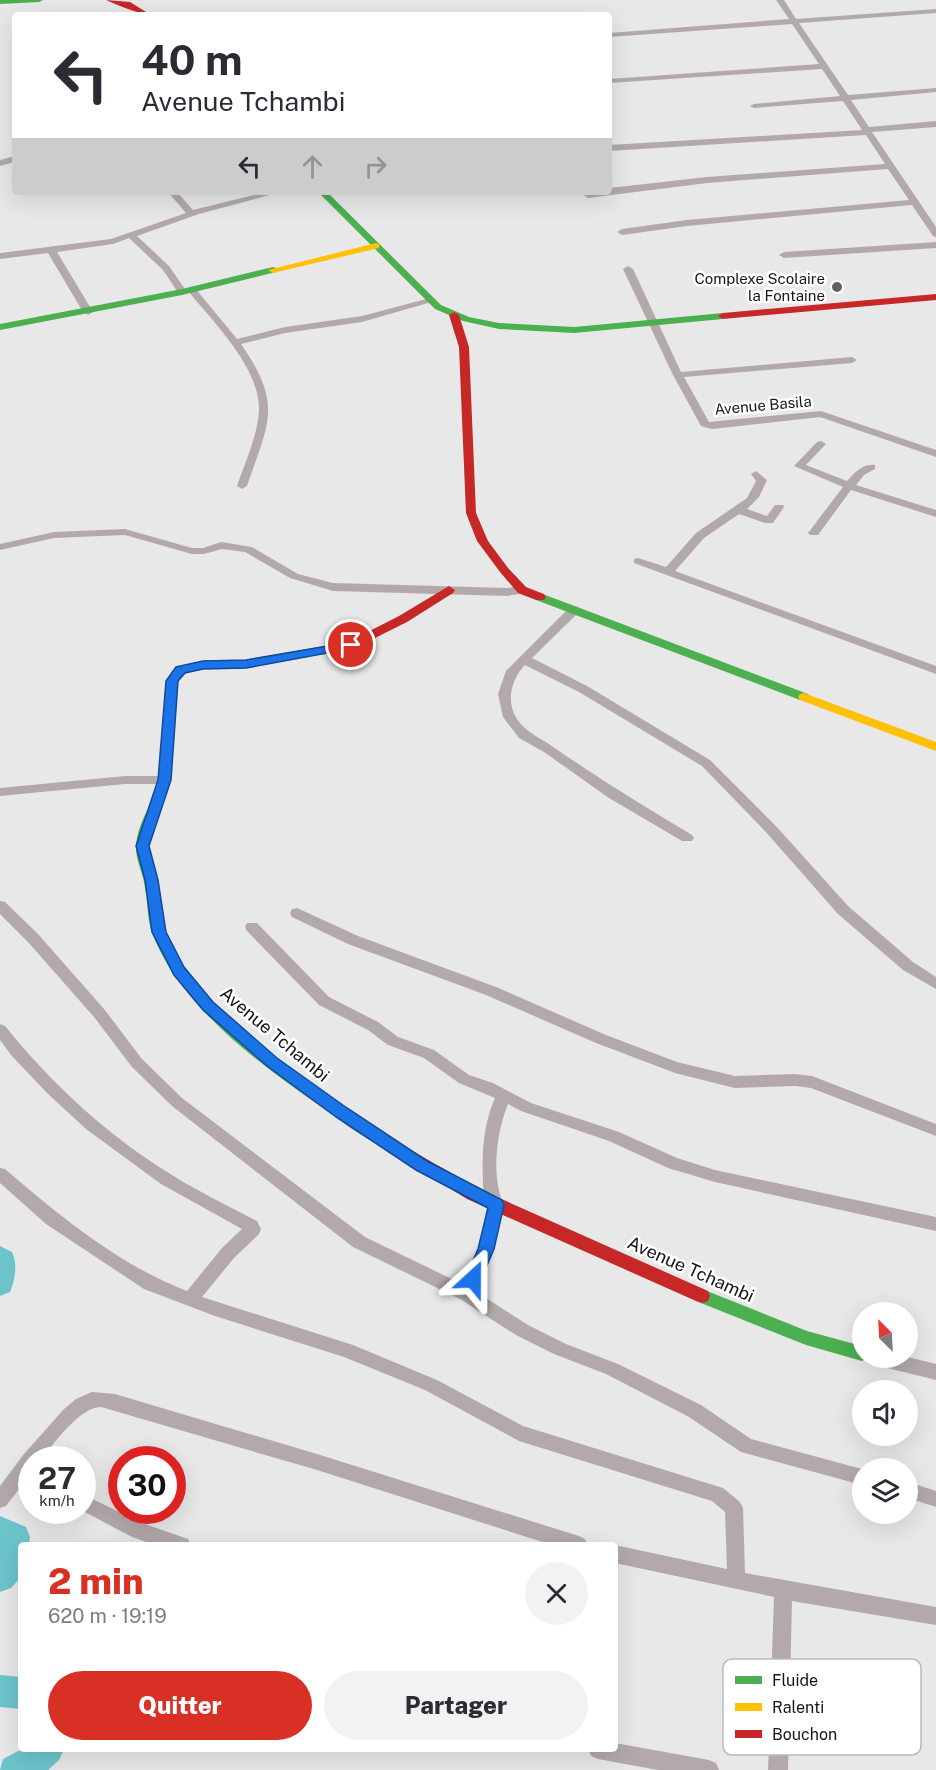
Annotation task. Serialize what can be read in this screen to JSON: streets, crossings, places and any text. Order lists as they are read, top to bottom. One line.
{"streets":{"street":["Avenue Basila","Avenue Tchambi"]},"places":["Complexe Scolaire la Fontaine"],"legend":["Fluide","Ralenti","Bouchon"],"north":"top left","page":{"turn":["40 m","Avenue Tchambi"],"speed":"27 km/h","limit":"30","heading":["2 min","620 m · 19:19"],"buttons":["Quitter","Partager"]}}
